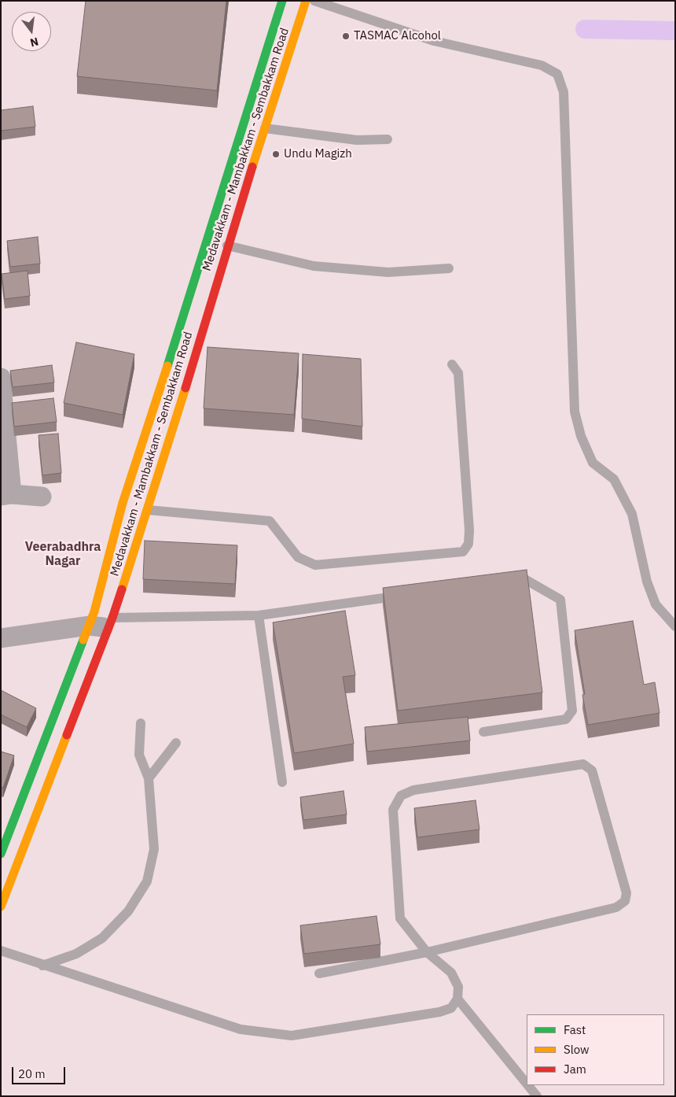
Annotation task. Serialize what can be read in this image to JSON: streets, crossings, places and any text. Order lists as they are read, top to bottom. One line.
{"streets":{"main road":["Medavakkam - Mambakkam - Sembakkam Road"]},"districts":["Veerabadhra Nagar"],"places":["TASMAC Alcohol","Undu Magizh"],"legend":["Fast","Slow","Jam"],"scale_bar":"20 m","north":"bottom"}
